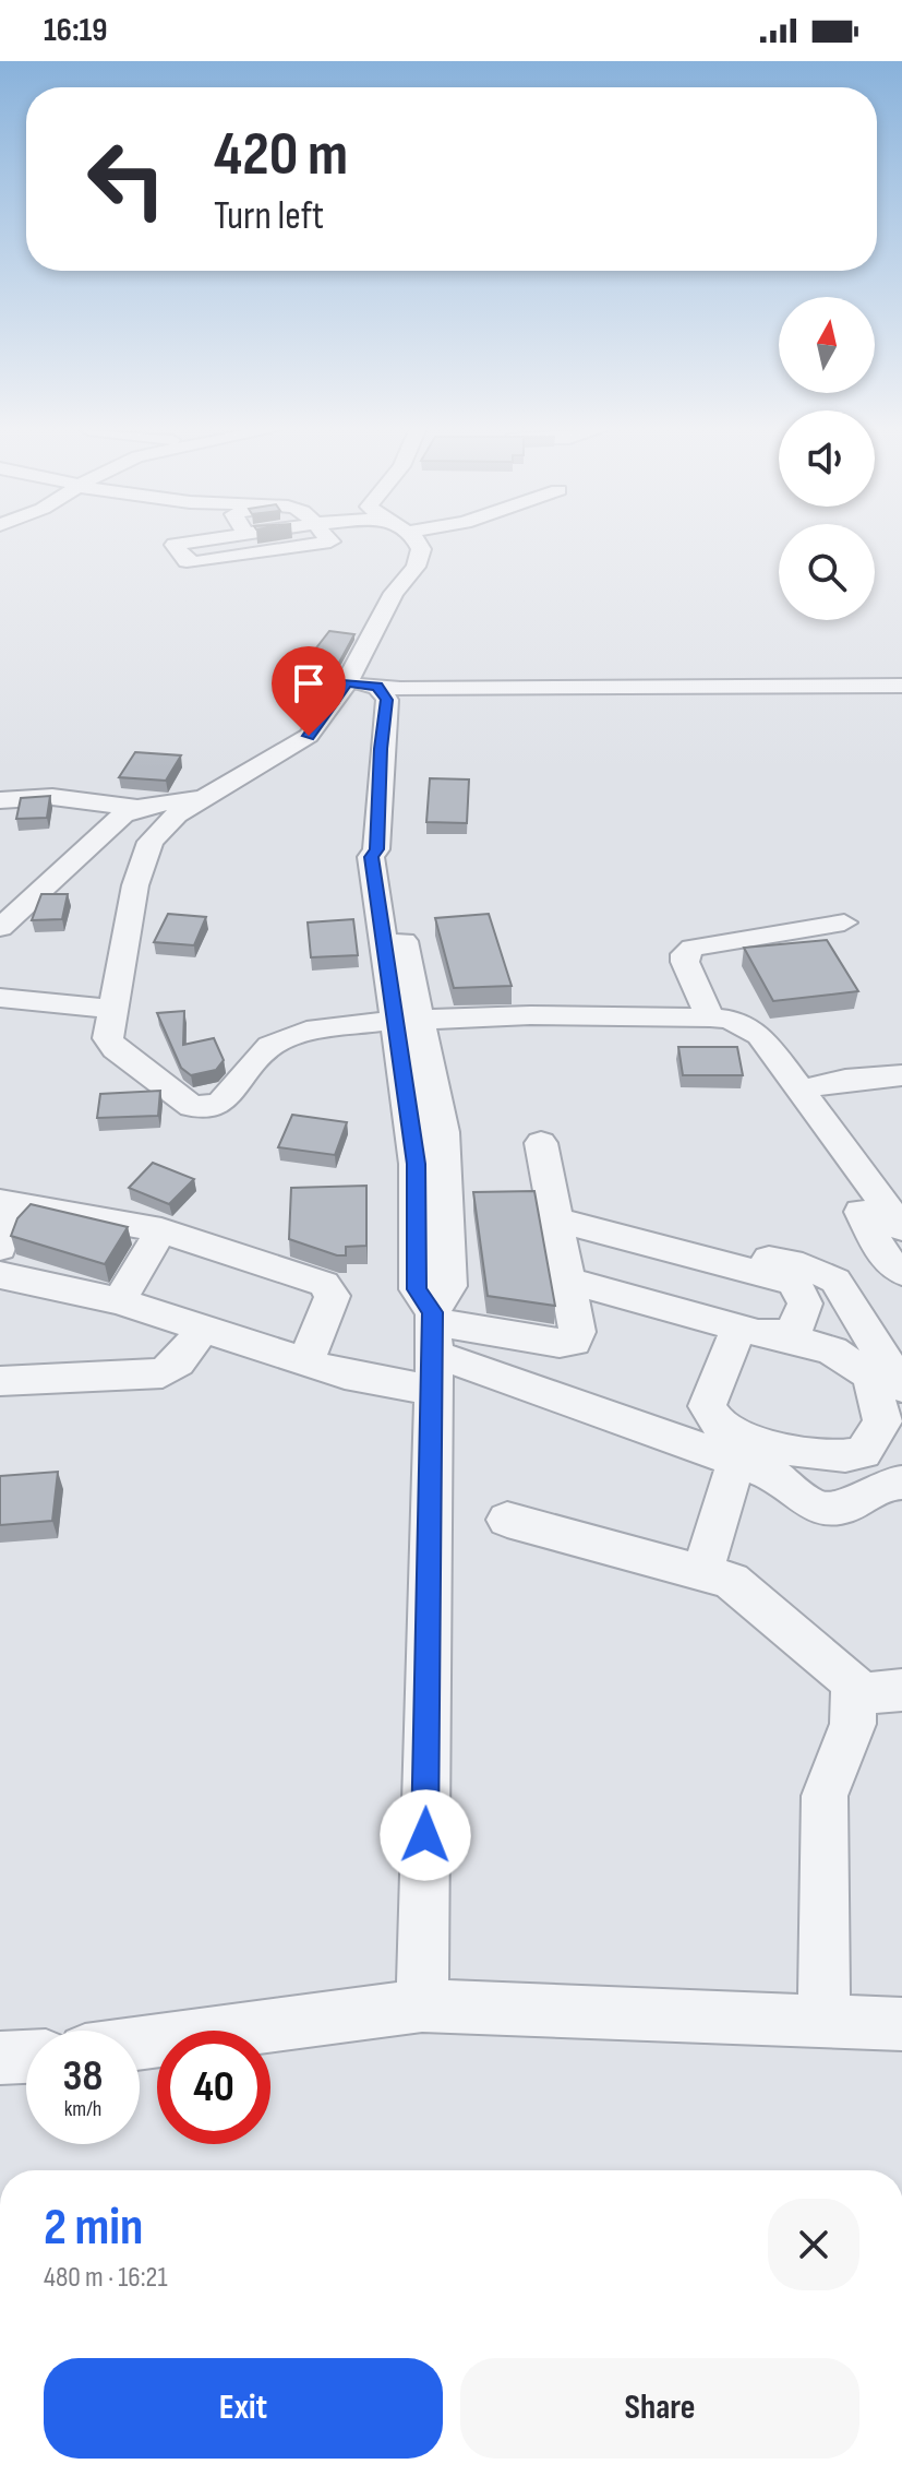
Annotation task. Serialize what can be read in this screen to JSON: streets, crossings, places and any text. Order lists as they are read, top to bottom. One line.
{"north":"top","page":{"status":"16:19","turn":["420 m","Turn left"],"speed":"38 km/h","limit":"40","heading":["2 min","480 m · 16:21"],"buttons":["Exit","Share"]}}
